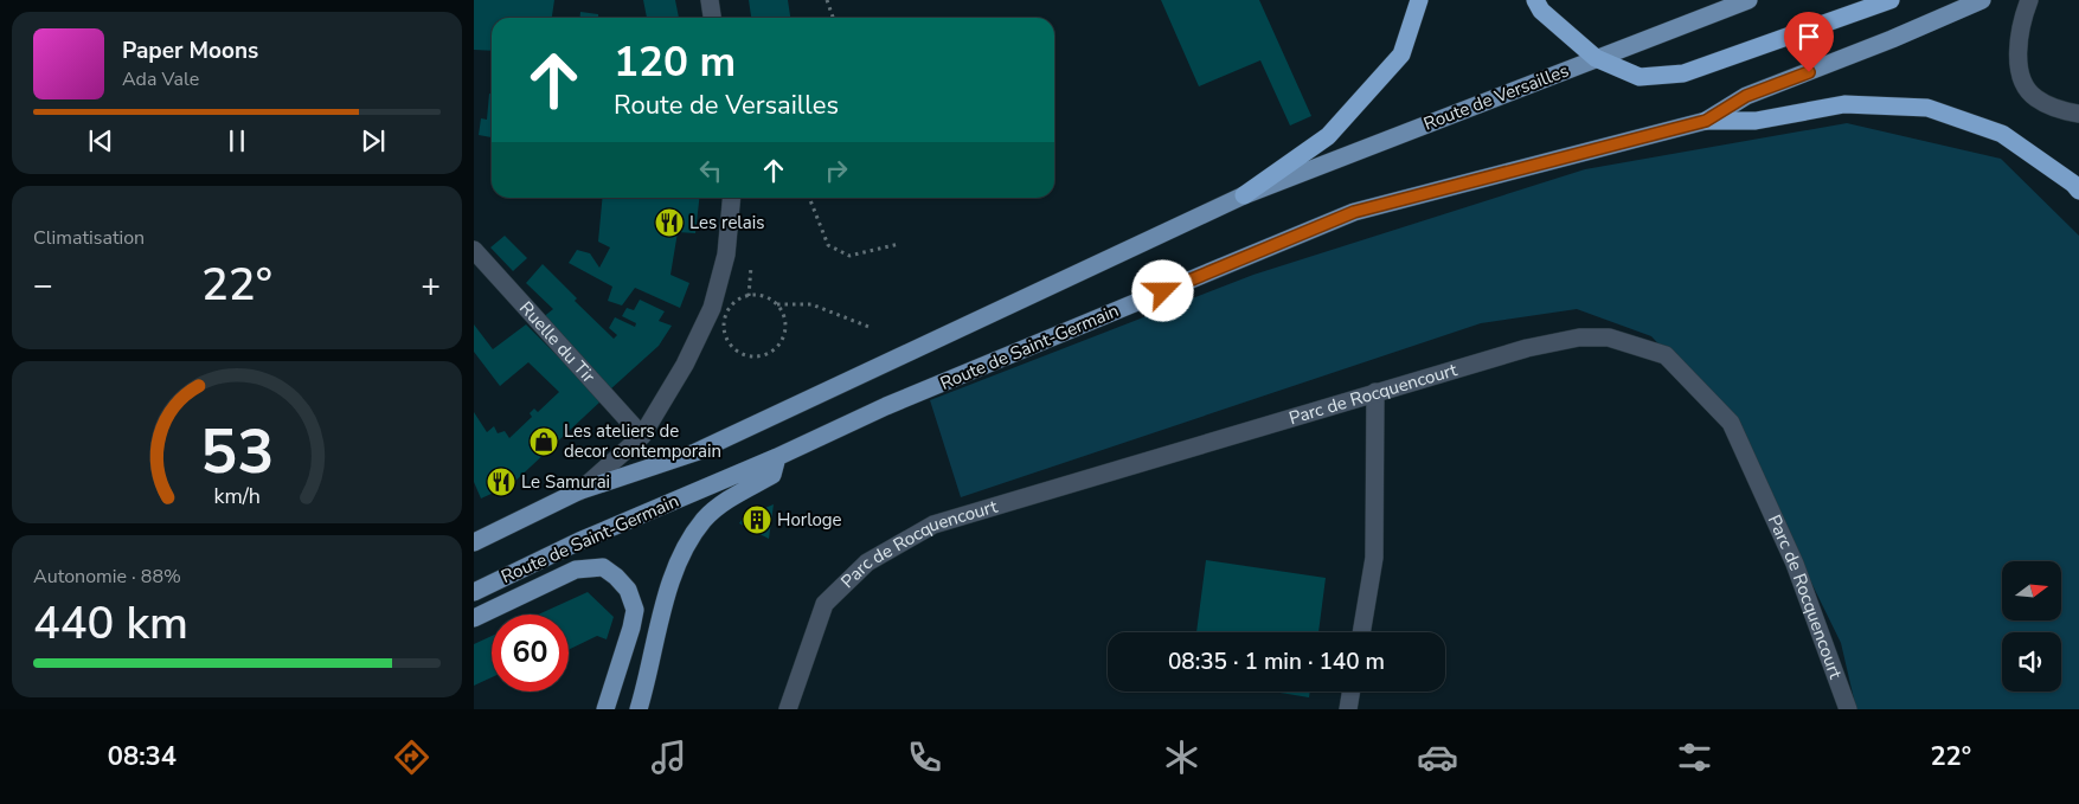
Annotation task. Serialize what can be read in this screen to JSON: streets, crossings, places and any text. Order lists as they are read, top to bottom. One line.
{"streets":{"main road":["Route de Versailles","Route de Saint-Germain"],"street":["Ruelle du Tir","Parc de Rocquencourt"]},"places":{"restaurant":["Les relais","Le Samurai"],"shop":["Les ateliers de decor contemporain"],"building":["Horloge"]},"north":"right","page":{"turn":["120 m","Route de Versailles"],"song":["Paper Moons","Ada Vale"],"tile":["Climatisation",["Autonomie · 88%","440 km"]],"heat":["−","22°","+"],"limit":"60","trip":"08:35 · 1 min · 140 m","tabs":["08:34","22°"],"gauge":["53","km/h"]}}
